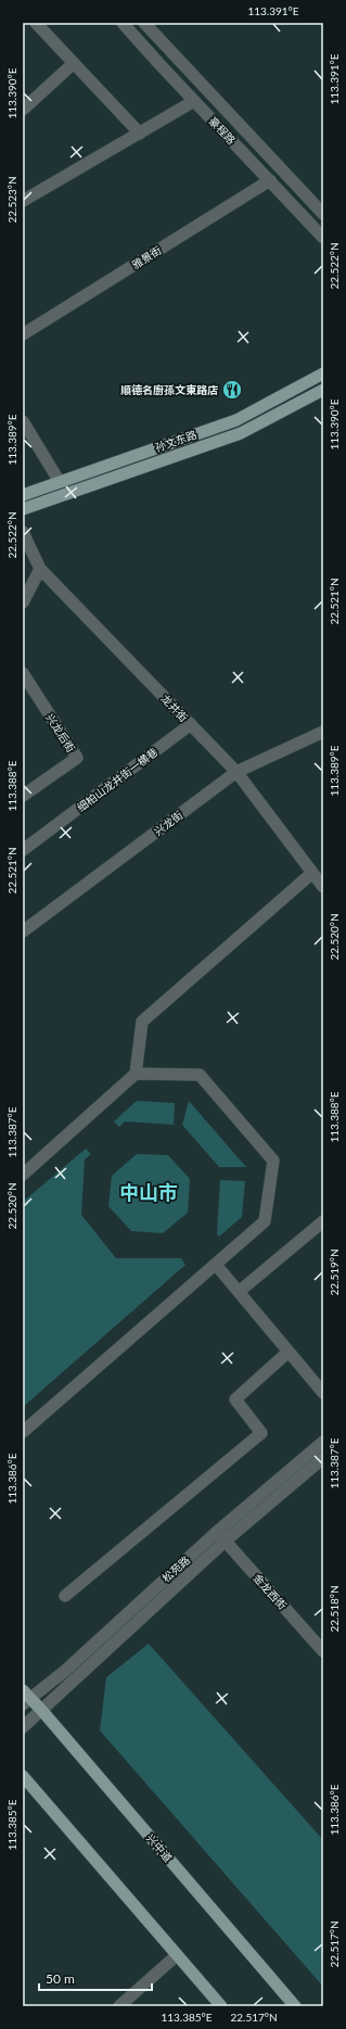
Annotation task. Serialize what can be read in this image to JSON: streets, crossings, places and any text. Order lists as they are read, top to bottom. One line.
{"streets":{"main road":["孙文东路","兴中道"],"street":["豪程路","雅景街","龙井街","兴龙后街","细柏山龙井街一横巷","兴龙街","松苑路","金龙西街"]},"crossings":[["豪程路","雅景街"],["龙井街","细柏山龙井街一横巷"],["龙井街","兴龙街"],["松苑路","金龙西街"],["松苑路","兴中道"]],"districts":["中山市"],"places":{"restaurant":["順德名廚孫文東路店"]},"scale_bar":"50 m","coordinates":["113.391°E","113.390°E","22.523°N","22.522°N","113.389°E","22.521°N","113.388°E","22.520°N","113.387°E","22.519°N","113.386°E","22.518°N","113.385°E","22.517°N"]}
